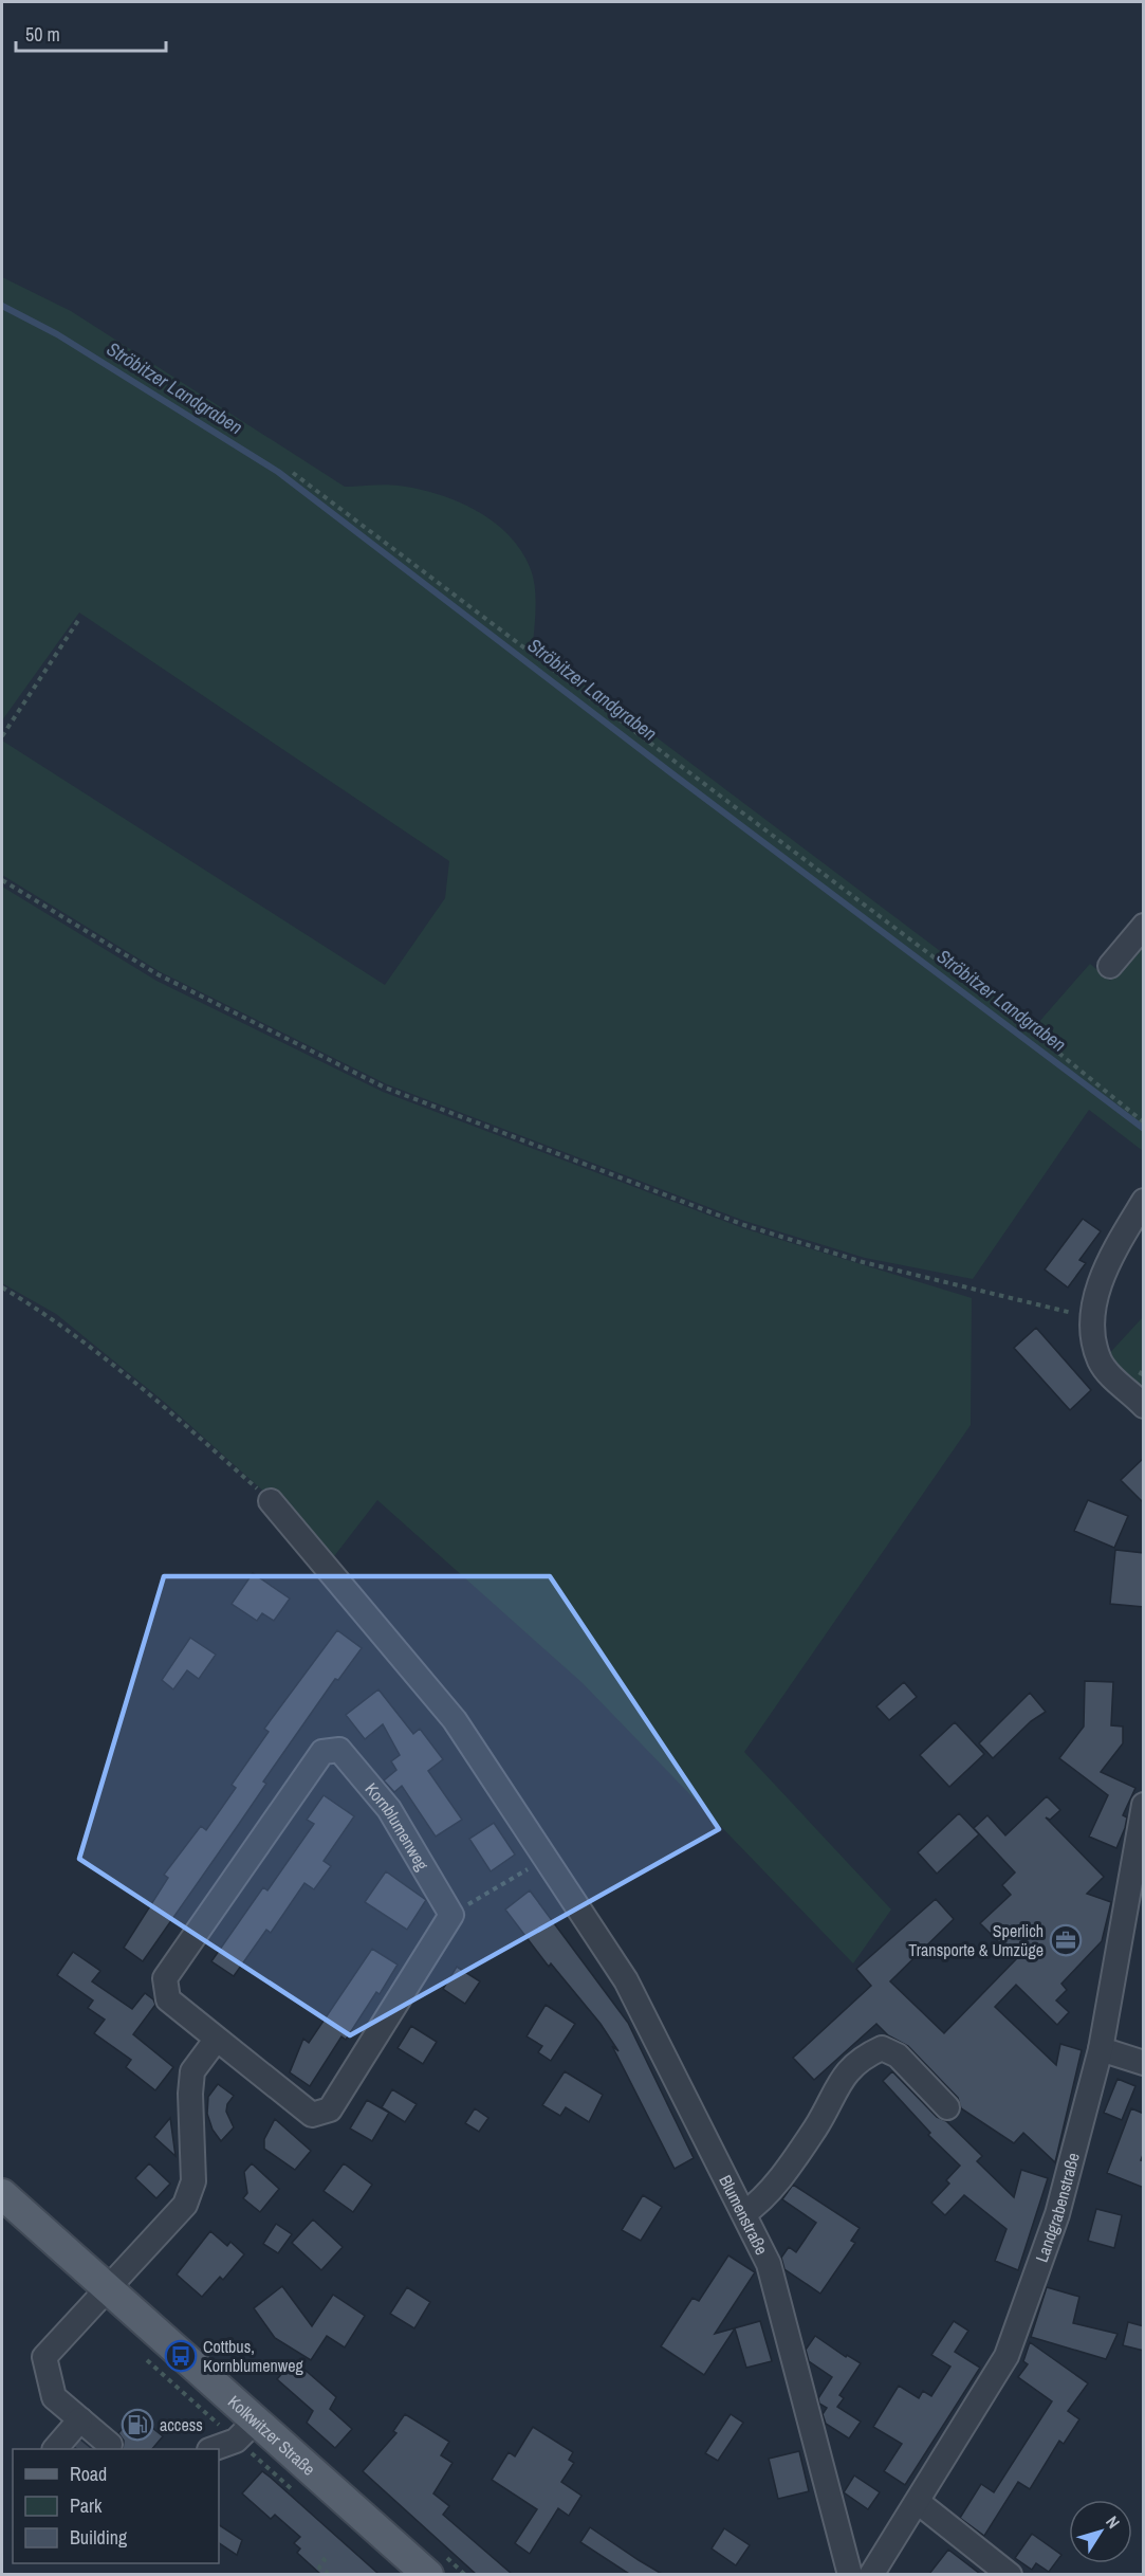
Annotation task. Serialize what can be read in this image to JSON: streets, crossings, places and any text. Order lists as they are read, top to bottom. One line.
{"streets":{"main road":["Kolkwitzer Straße"],"street":["Kornblumenweg","Landgrabenstraße","Blumenstraße"]},"water":["Ströbitzer Landgraben"],"places":{"office":["Sperlich Transporte & Umzüge"],"bus stop":["Cottbus, Kornblumenweg"],"fuel station":["access"]},"legend":["Road","Park","Building"],"scale_bar":"50 m","north":"top right"}
